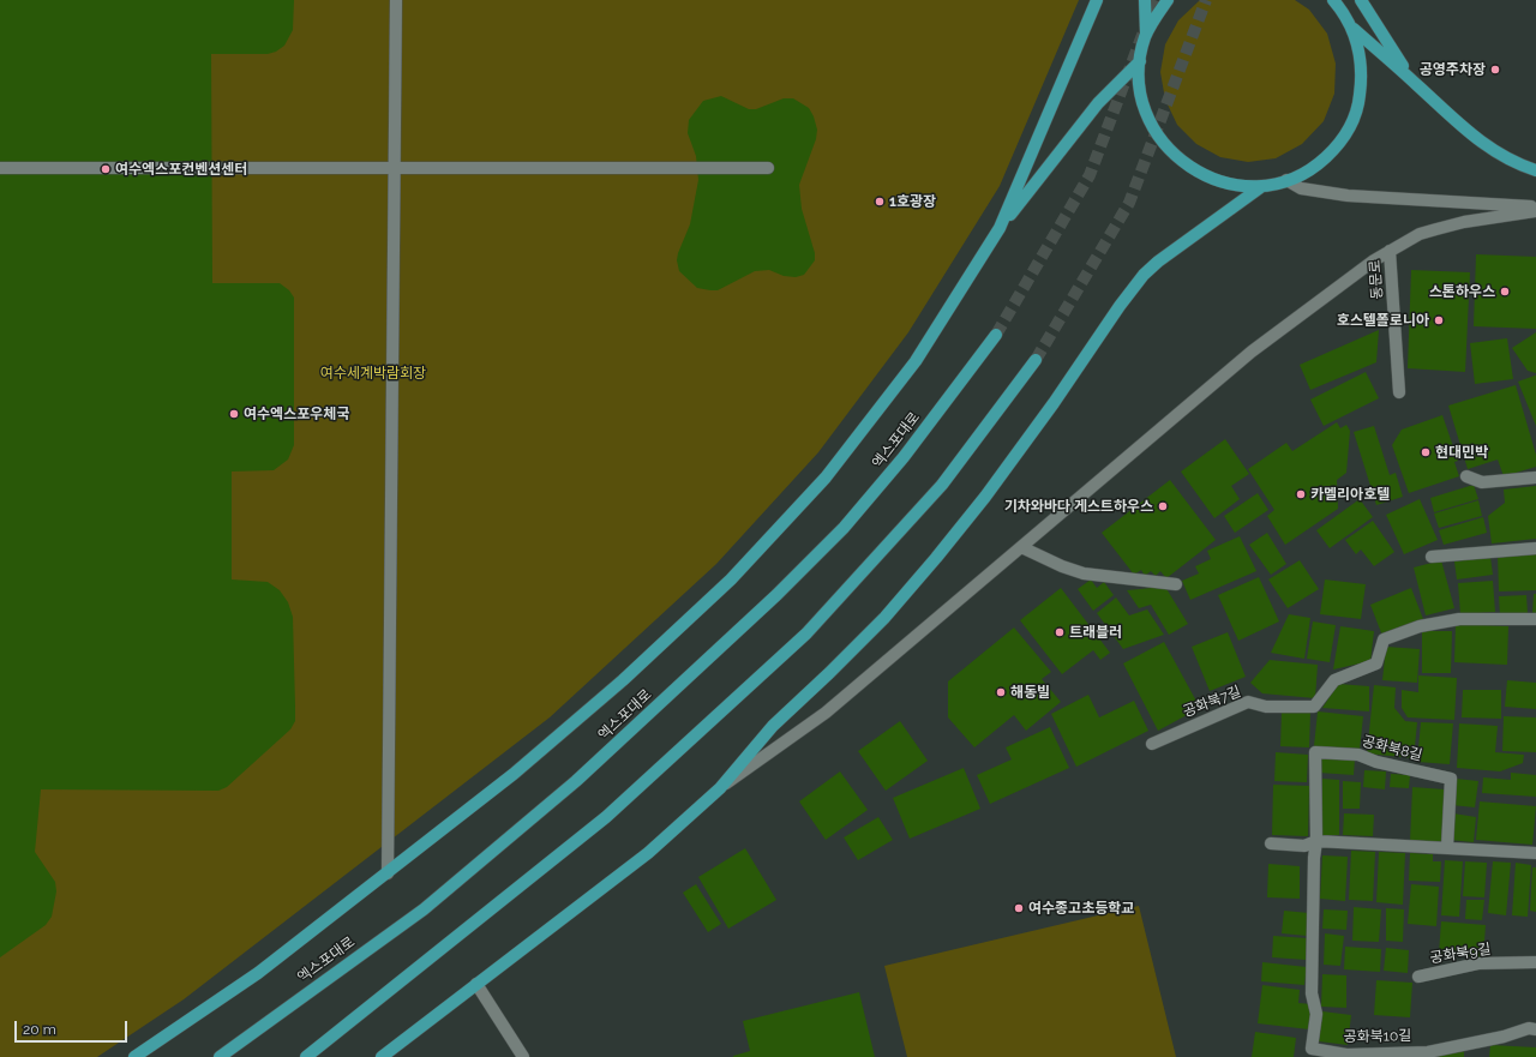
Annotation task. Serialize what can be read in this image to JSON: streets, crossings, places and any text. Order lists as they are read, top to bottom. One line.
{"streets":{"main road":["엑스포대로"],"street":["동문로","공화북7길","공화북8길","공화북9길","공화북10길"]},"crossings":[["공화북8길","공화북10길"]],"parks":["여수세계박람회장"],"places":["공영주차장","여수엑스포컨벤션센터","1호광장","스톤하우스","호스텔폴로니아","여수엑스포우체국","현대민박","카멜리아호텔","기차와바다 게스트하우스","트래블러","해동빌","여수종고초등학교"],"scale_bar":"20 m"}
